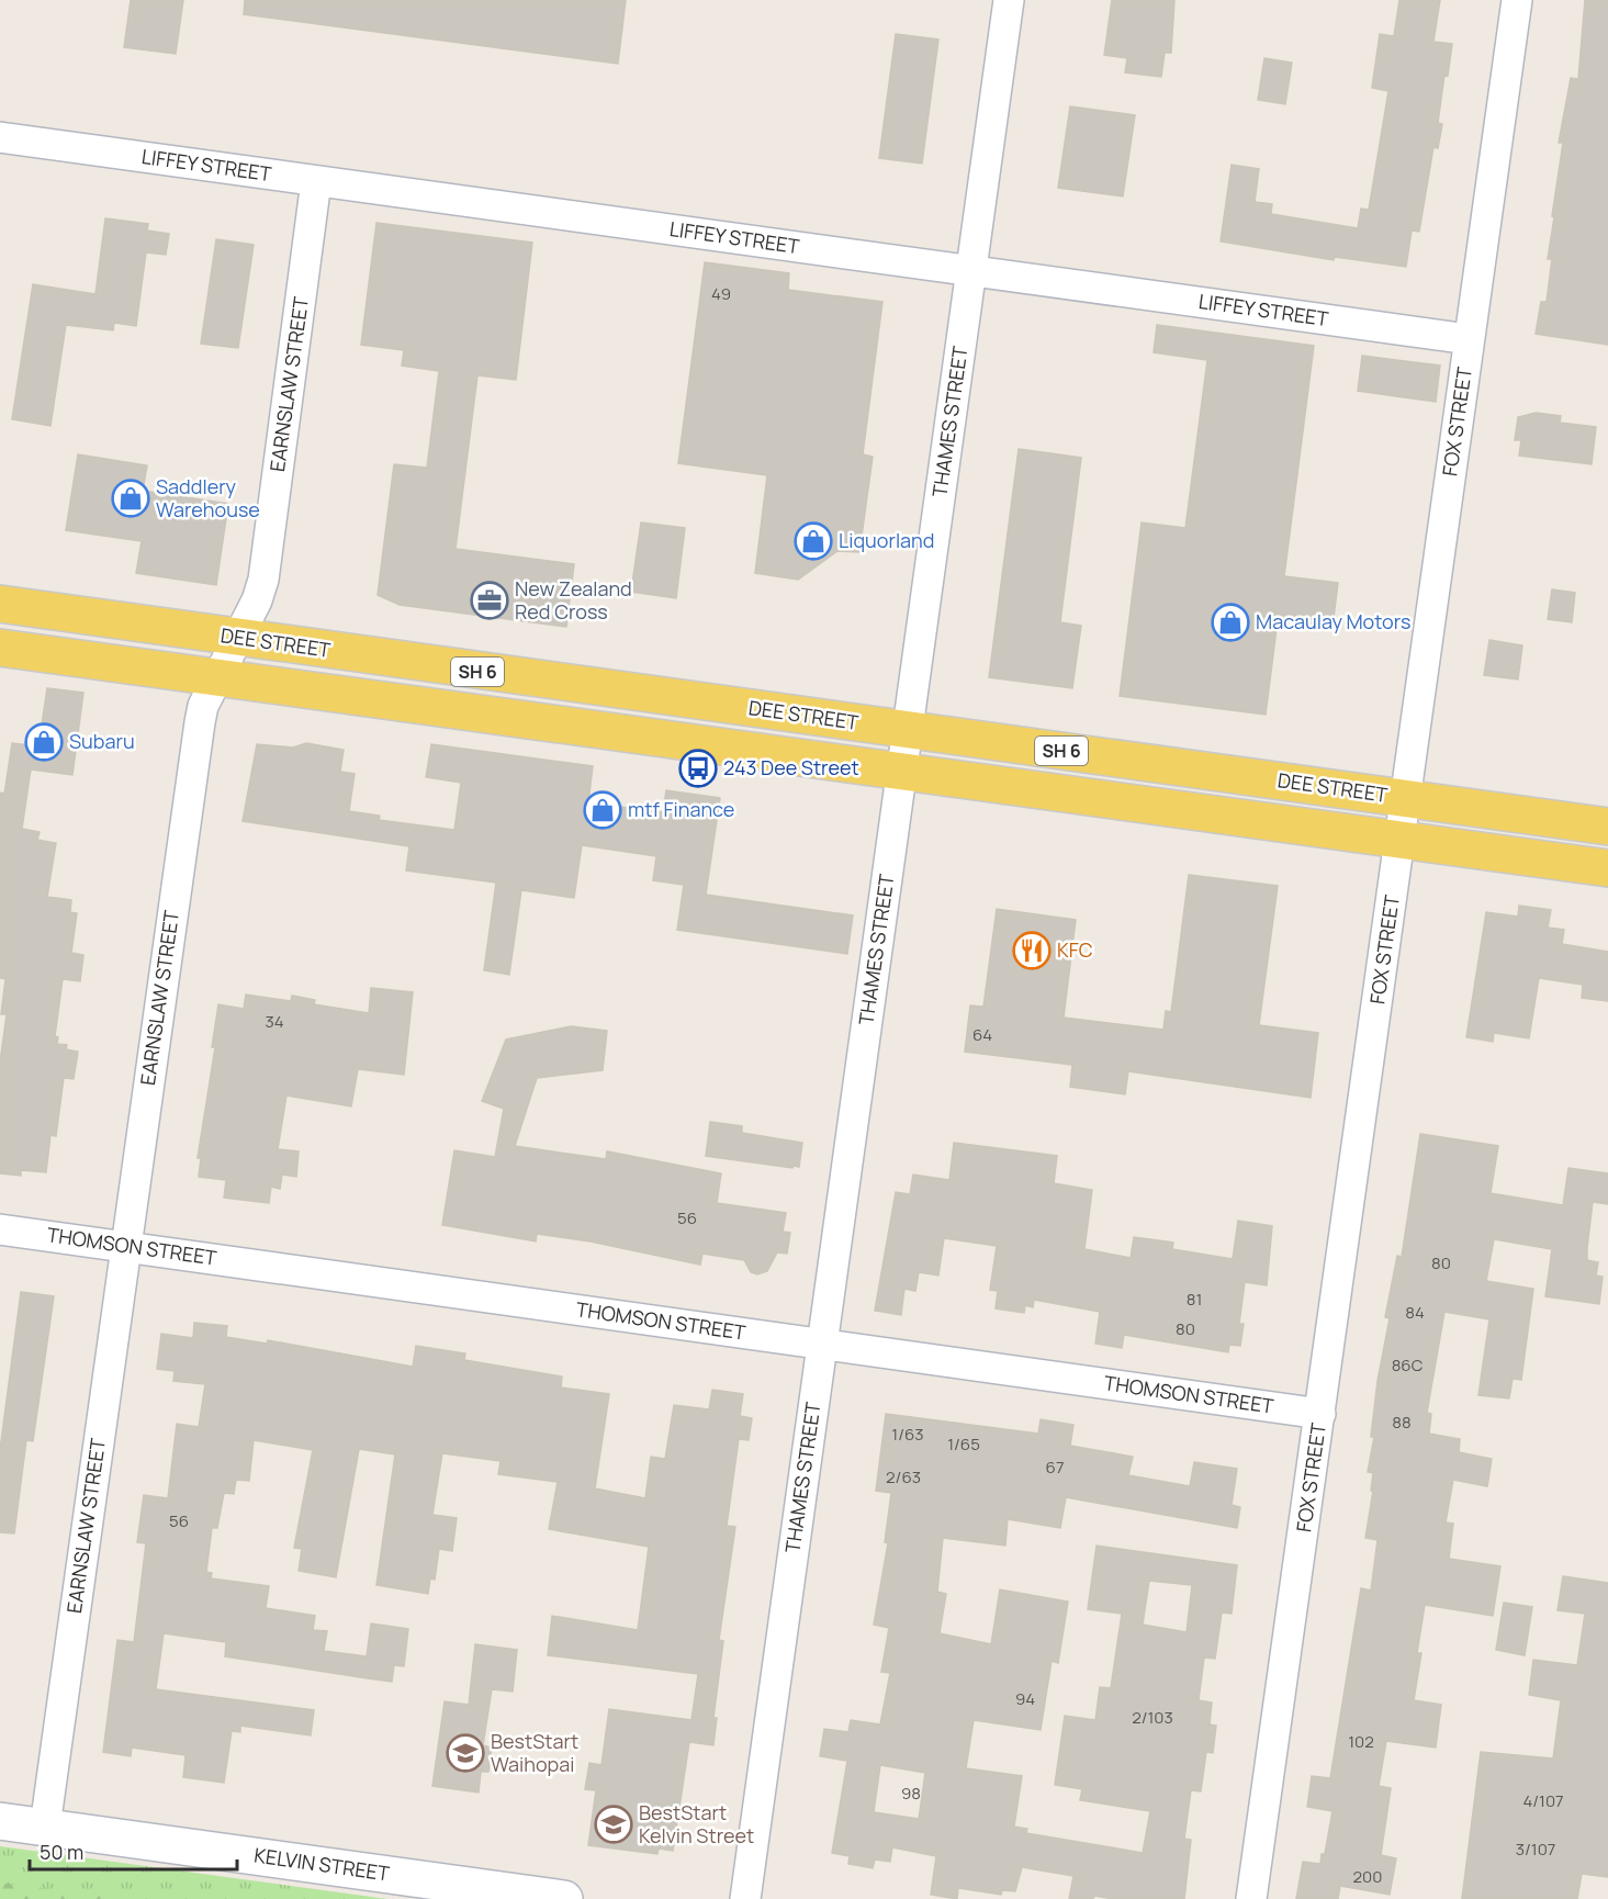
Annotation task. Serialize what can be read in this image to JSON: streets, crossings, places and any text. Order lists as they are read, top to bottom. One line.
{"streets":{"main road":["DEE STREET","SH 6","KELVIN STREET"],"street":["LIFFEY STREET","EARNSLAW STREET","THAMES STREET","FOX STREET","THOMSON STREET"]},"crossings":[["LIFFEY STREET","EARNSLAW STREET"],["LIFFEY STREET","THAMES STREET"],["LIFFEY STREET","FOX STREET"],["EARNSLAW STREET","DEE STREET"],["EARNSLAW STREET","SH 6"],["EARNSLAW STREET","THOMSON STREET"],["EARNSLAW STREET","KELVIN STREET"],["THAMES STREET","DEE STREET"],["THAMES STREET","SH 6"],["THAMES STREET","THOMSON STREET"],["FOX STREET","DEE STREET"],["FOX STREET","SH 6"],["FOX STREET","THOMSON STREET"]],"places":{"shop":["Saddlery Warehouse","Liquorland","Macaulay Motors","Subaru","mtf Finance"],"office":["New Zealand Red Cross"],"bus stop":["243 Dee Street"],"restaurant":["KFC"],"school or university":["BestStart Waihopai","BestStart Kelvin Street"]},"house_numbers":["49","34","64","56","80","81","84","80","86C","88","1/63","1/65","67","2/63","56","94","2/103","102","98","4/107","3/107","200"],"scale_bar":"50 m"}
